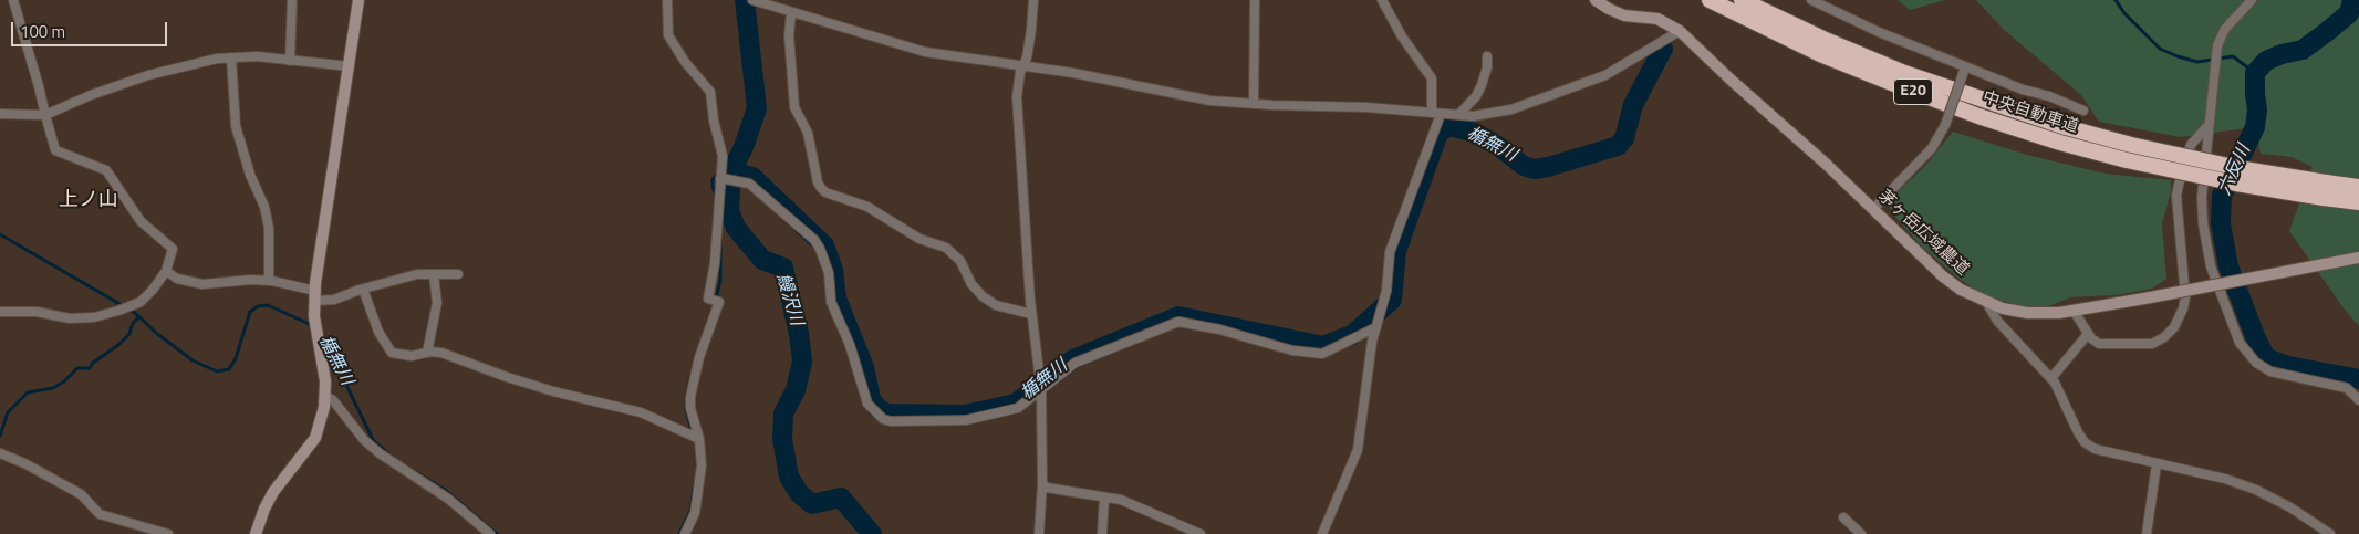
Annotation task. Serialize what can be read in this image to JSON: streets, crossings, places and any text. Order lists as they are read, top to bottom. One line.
{"streets":{"highway":["E20","中央自動車道"],"street":["茅ヶ岳広域農道"]},"districts":["上ノ山"],"water":["楯無川","六反川","鰻沢川"],"scale_bar":"100 m"}
